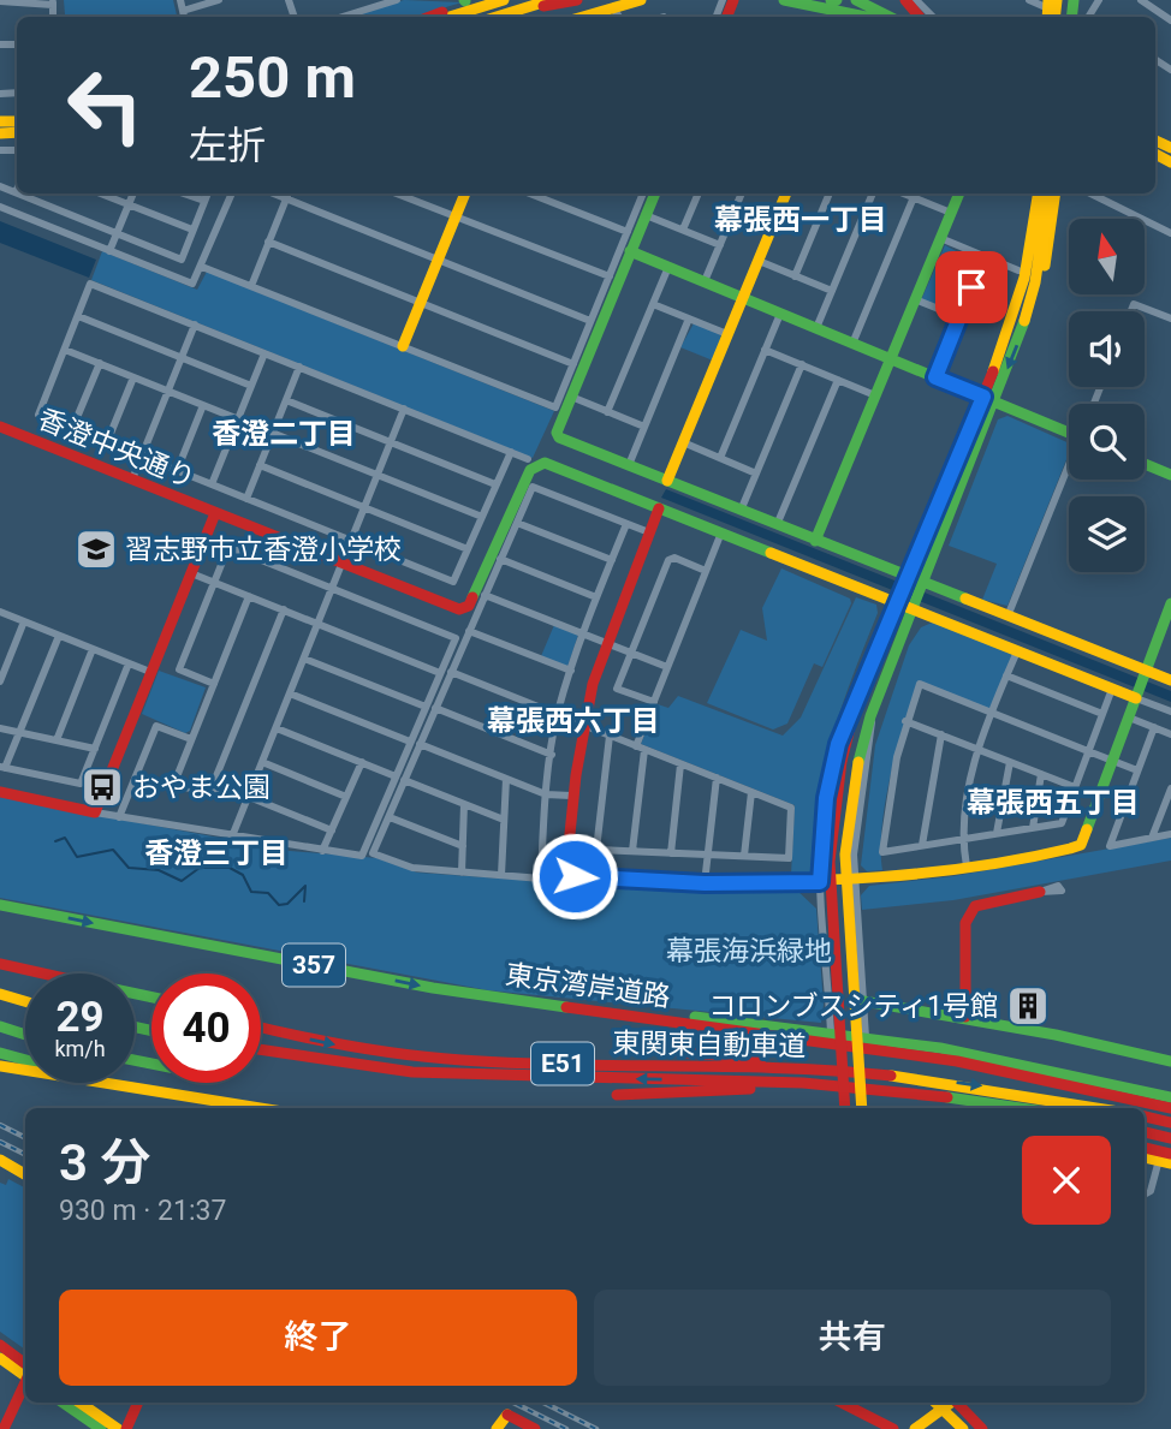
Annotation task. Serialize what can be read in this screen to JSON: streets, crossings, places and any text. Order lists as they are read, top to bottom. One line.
{"streets":{"main road":["香澄中央通り","357","東京湾岸道路","東関東自動車道","E51"]},"one_way":["東京湾岸道路"],"districts":["幕張西一丁目","香澄二丁目","幕張西六丁目","幕張西五丁目","香澄三丁目"],"parks":["幕張海浜緑地"],"places":{"school or university":["習志野市立香澄小学校"],"bus stop":["おやま公園"],"building":["コロンブスシティ1号館"]},"north":"top","page":{"turn":["250 m","左折"],"speed":"29 km/h","limit":"40","heading":["3 分","930 m · 21:37"],"buttons":["終了","共有"]}}
